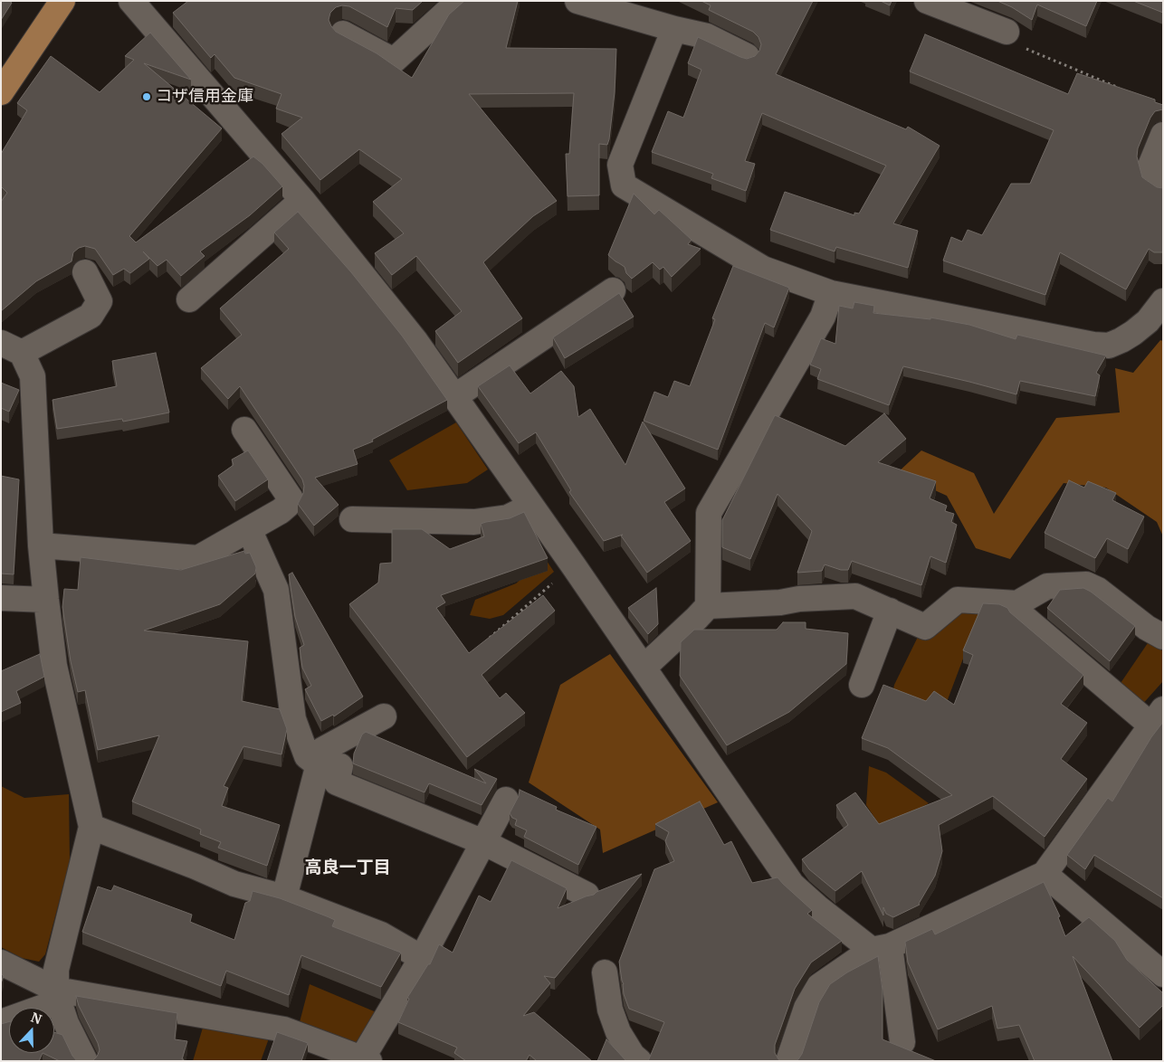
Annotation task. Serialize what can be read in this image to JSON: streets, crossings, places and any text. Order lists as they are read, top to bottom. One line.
{"districts":["高良一丁目"],"places":["コザ信用金庫"],"north":"top"}
